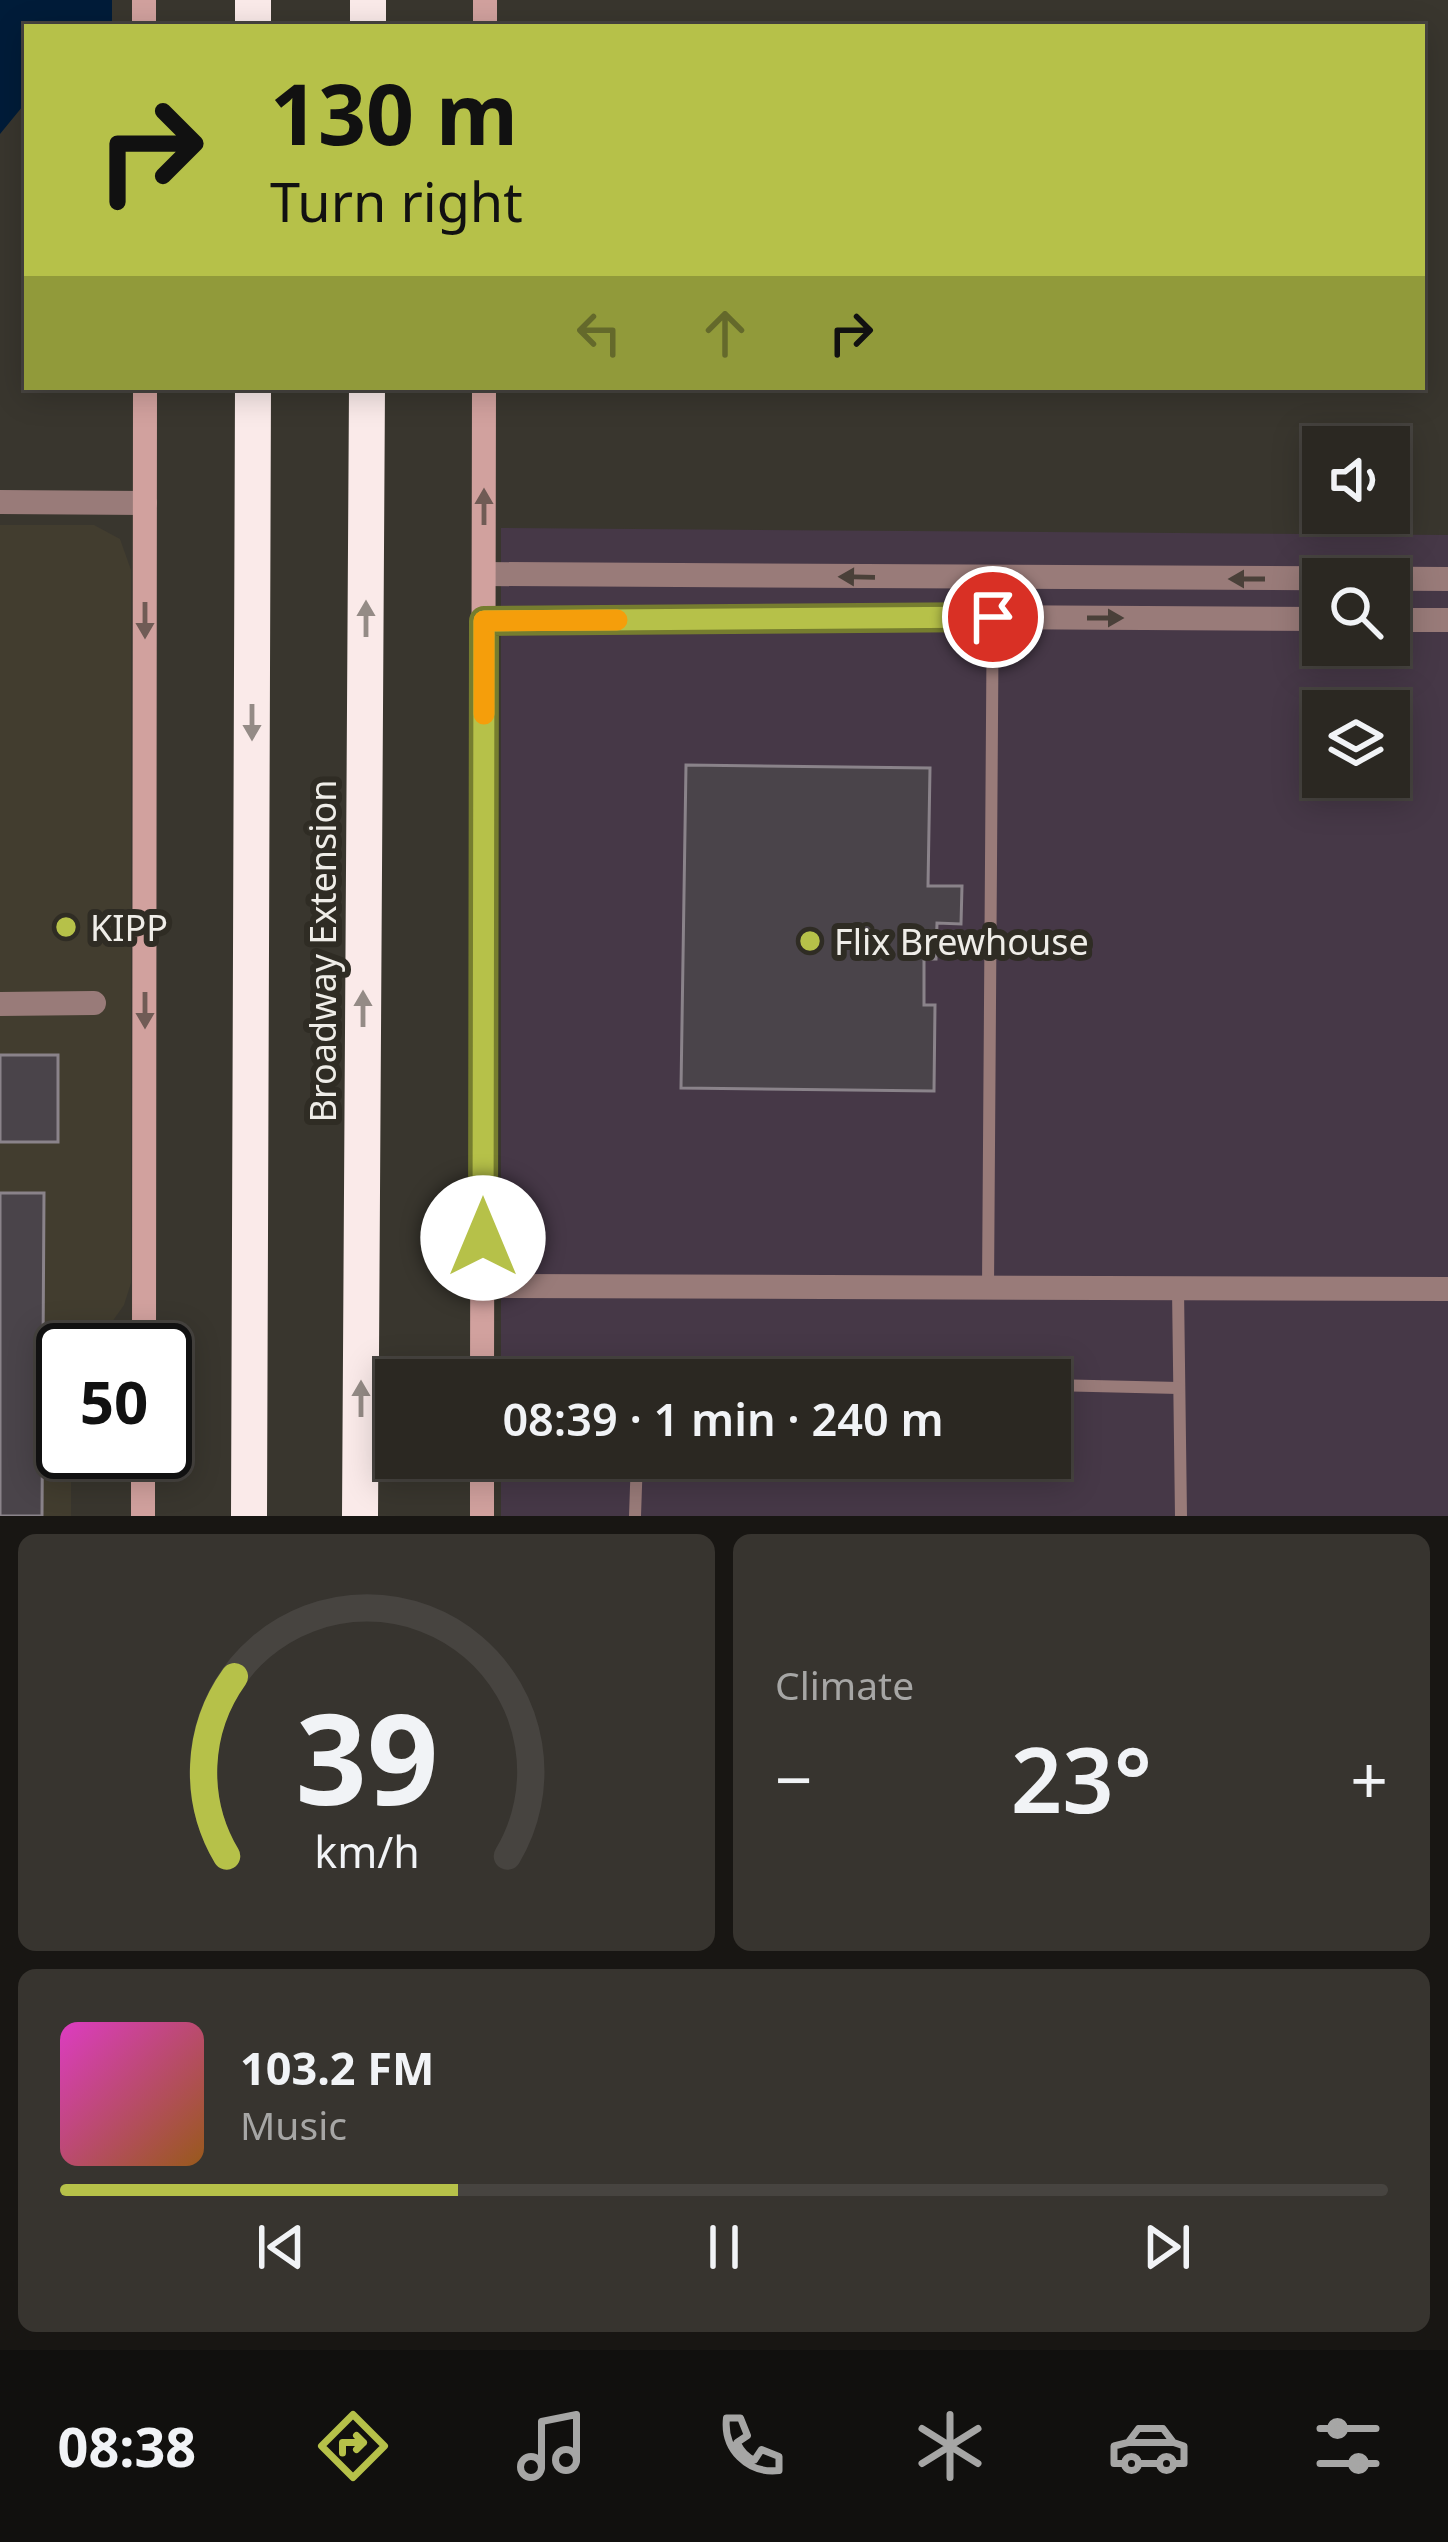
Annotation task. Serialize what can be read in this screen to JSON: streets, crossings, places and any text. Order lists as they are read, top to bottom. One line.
{"streets":{"highway":["Broadway Extension"]},"places":["KIPP","Flix Brewhouse"],"page":{"turn":["130 m","Turn right"],"limit":"50","trip":"08:39 · 1 min · 240 m","tile":"Climate","heat":["−","23°","+"],"song":["103.2 FM","Music"],"tabs":"08:38","gauge":["39","km/h"]}}
